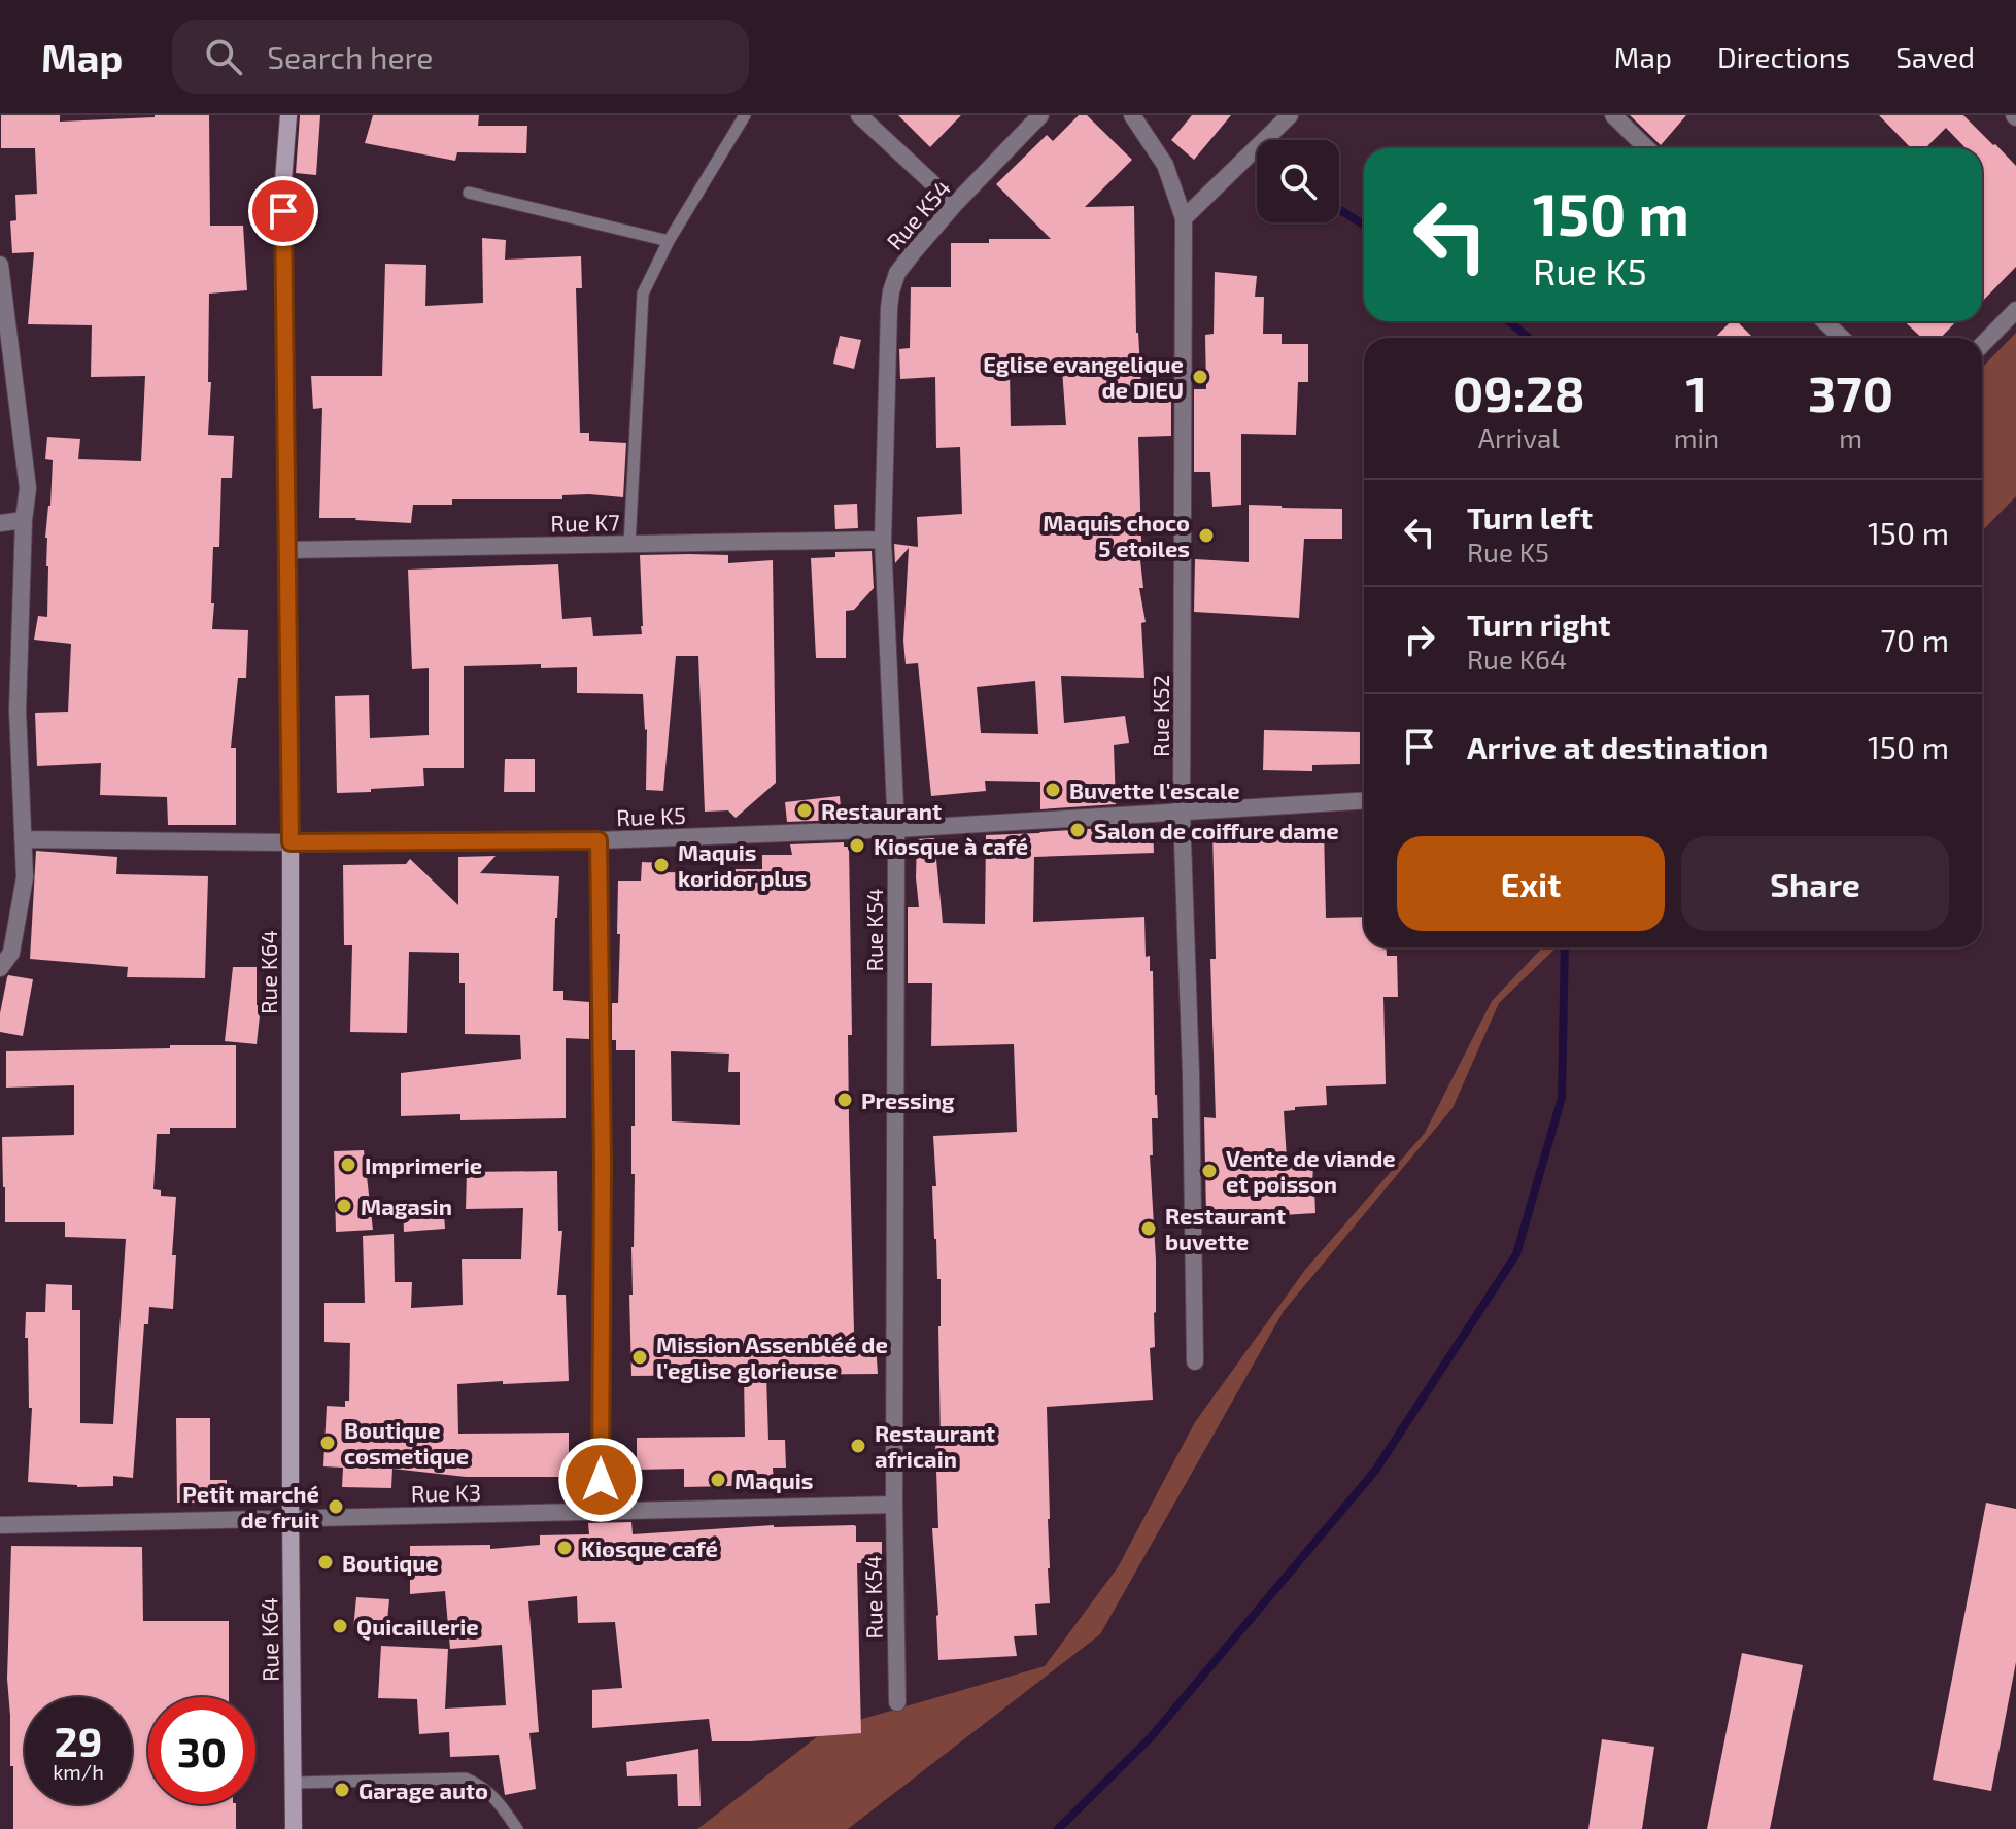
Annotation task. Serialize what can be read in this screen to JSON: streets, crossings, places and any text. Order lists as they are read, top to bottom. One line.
{"streets":{"street":["Rue K54","Rue K7","Rue K52","Rue K5","Rue K64","Rue K3"]},"crossings":[["Rue K54","Rue K7"],["Rue K54","Rue K5"],["Rue K54","Rue K3"],["Rue K7","Rue K64"],["Rue K52","Rue K5"],["Rue K5","Rue K64"],["Rue K64","Rue K3"]],"places":["Eglise evangelique de DIEU","Maquis choco 5 etoiles","Buvette l'escale","Restaurant","Salon de coiffure dame","Kiosque à café","Maquis koridor plus","Pressing","Imprimerie","Vente de viande et poisson","Magasin","Restaurant buvette","Mission Assenbléé de l'eglise glorieuse","Boutique cosmetique","Restaurant africain","Maquis","Petit marché de fruit","Kiosque café","Boutique","Quicaillerie","Garage auto"],"page":{"header":"Map","search":"Search here","nav":["Map","Directions","Saved"],"turn":["150 m","Rue K5"],"eta":["09:28","Arrival","1","min","370","m"],"list":[{"name":"Turn left","note":"Rue K5","value":"150 m"},{"name":"Turn right","note":"Rue K64","value":"70 m"},{"name":"Arrive at destination","value":"150 m"}],"buttons":["Exit","Share"],"speed":"29 km/h","limit":"30"}}
